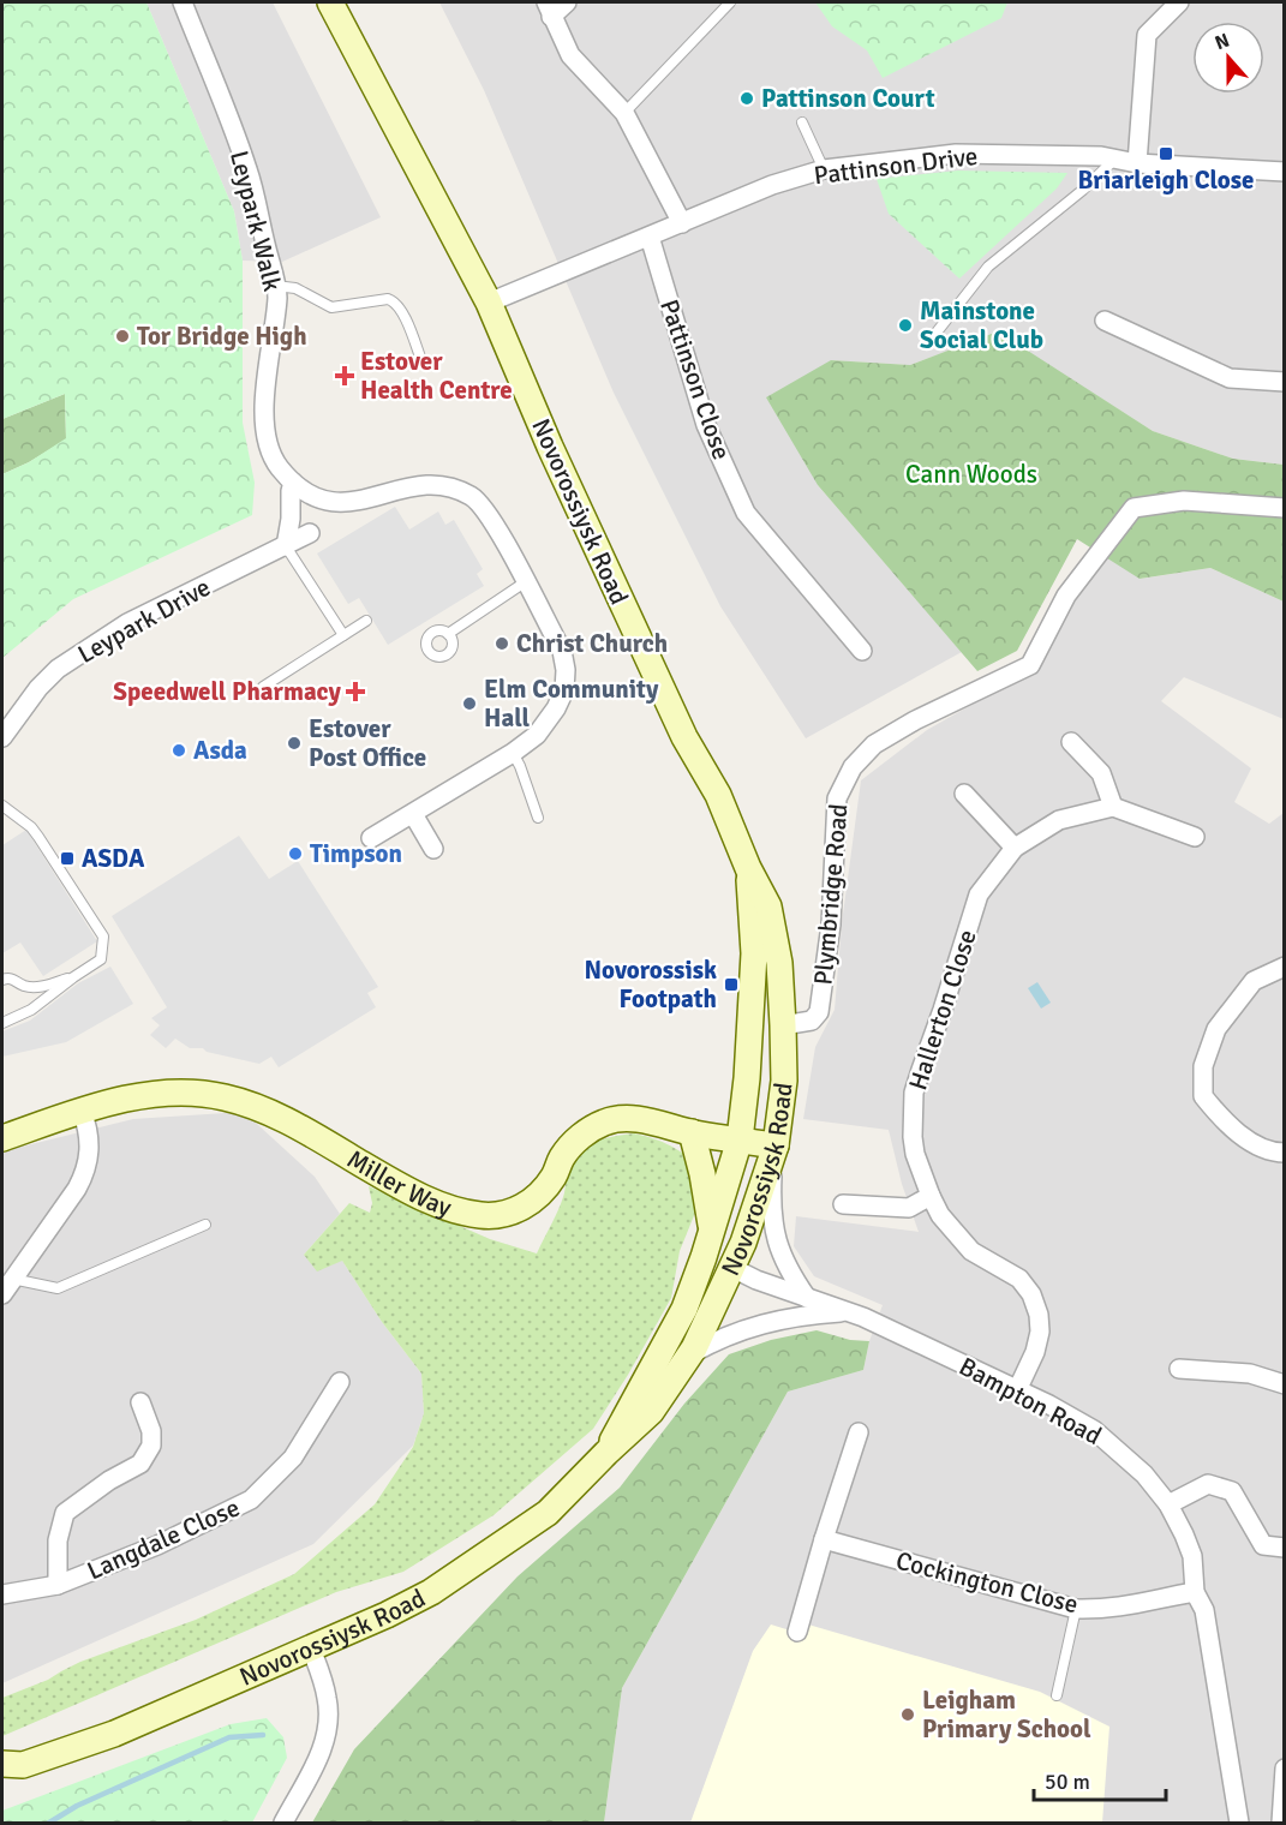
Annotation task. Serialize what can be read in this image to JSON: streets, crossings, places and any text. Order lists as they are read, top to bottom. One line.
{"streets":{"main road":["Novorossiysk Road","Miller Way"],"street":["Pattinson Drive","Leypark Walk","Pattinson Close","Leypark Drive","Plymbridge Road","Hallerton Close","Bampton Road","Langdale Close","Cockington Close"]},"crossings":[["Pattinson Drive","Pattinson Close"],["Pattinson Drive","Novorossiysk Road"],["Novorossiysk Road","Plymbridge Road"],["Novorossiysk Road","Miller Way"],["Novorossiysk Road","Bampton Road"],["Hallerton Close","Bampton Road"],["Bampton Road","Cockington Close"]],"parks":["Cann Woods"],"places":{"other":["Pattinson Court","Mainstone Social Club","Tor Bridge High","Christ Church","Elm Community Hall","Estover Post Office","Asda","Timpson","Leigham Primary School"],"transit":["Briarleigh Close","ASDA","Novorossisk Footpath"],"health":["Estover Health Centre","Speedwell Pharmacy"]},"scale_bar":"50 m","north":"top"}
